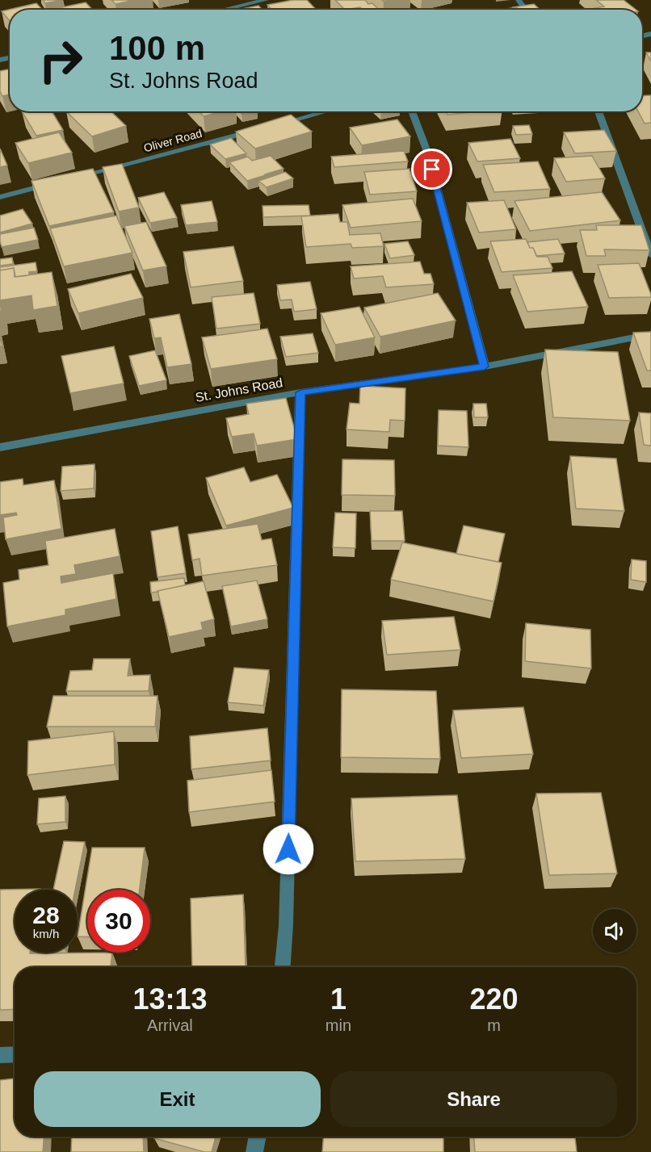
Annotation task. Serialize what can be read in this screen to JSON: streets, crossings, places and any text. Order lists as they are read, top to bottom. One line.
{"streets":{"street":["Oliver Road","St. Johns Road"]},"page":{"turn":["100 m","St. Johns Road"],"speed":"28 km/h","limit":"30","eta":["13:13","Arrival","1","min","220","m"],"buttons":["Exit","Share"]}}
